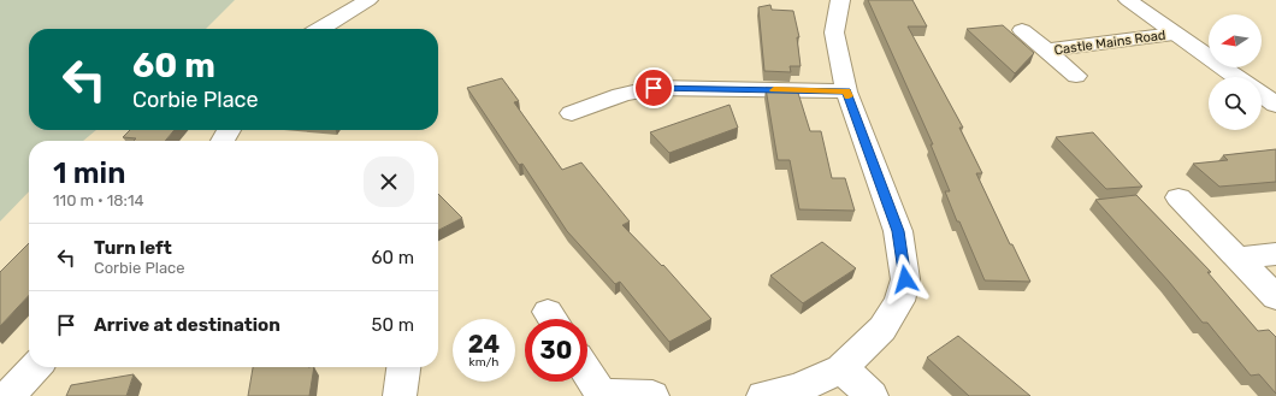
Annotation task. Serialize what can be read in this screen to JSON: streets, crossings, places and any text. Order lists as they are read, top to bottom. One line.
{"streets":{"street":["Castle Mains Road"]},"north":"left","page":{"turn":["60 m","Corbie Place"],"heading":["1 min","110 m · 18:14"],"list":[{"name":"Turn left","note":"Corbie Place","value":"60 m"},{"name":"Arrive at destination","value":"50 m"}],"speed":"24 km/h","limit":"30"}}
